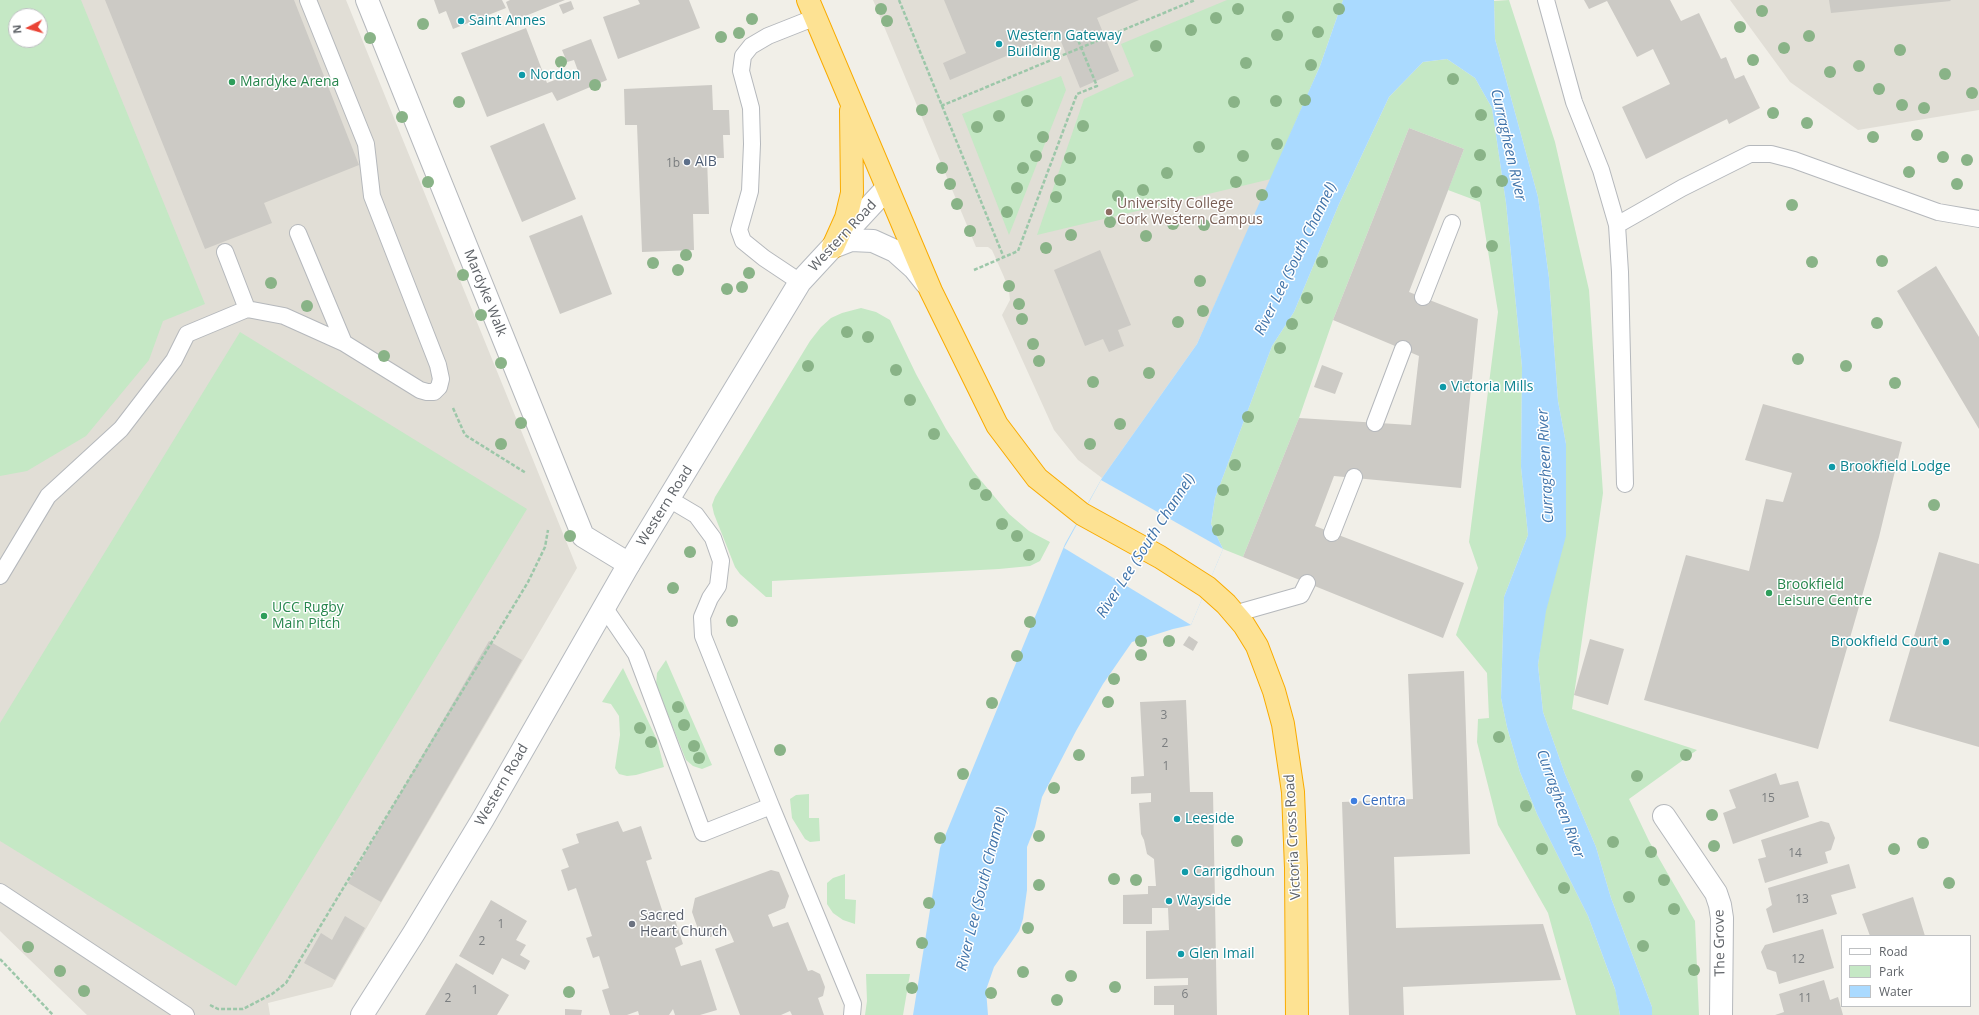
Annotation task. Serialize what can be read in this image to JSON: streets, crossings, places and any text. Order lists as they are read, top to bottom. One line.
{"streets":{"highway":["Western Road","Victoria Cross Road"],"main road":["Mardyke Walk","The Grove"]},"crossings":[["Western Road","Mardyke Walk"],["Western Road","Victoria Cross Road"]],"water":["Curragheen River","River Lee (South Channel)"],"places":["Saint Annes","Western Gateway Building","Nordon","Mardyke Arena","AIB","University College Cork Western Campus","Victoria Mills","Brookfield Lodge","Brookfield Leisure Centre","UCC Rugby Main Pitch","Brookfield Court","Centra","Leeside","Carrigdhoun","Wayside","Sacred Heart Church","Glen Imail"],"house_numbers":["1b","3","2","1","15","14","13","1","2","12","1","6","2","11"],"legend":["Road","Park","Water"],"north":"left"}
